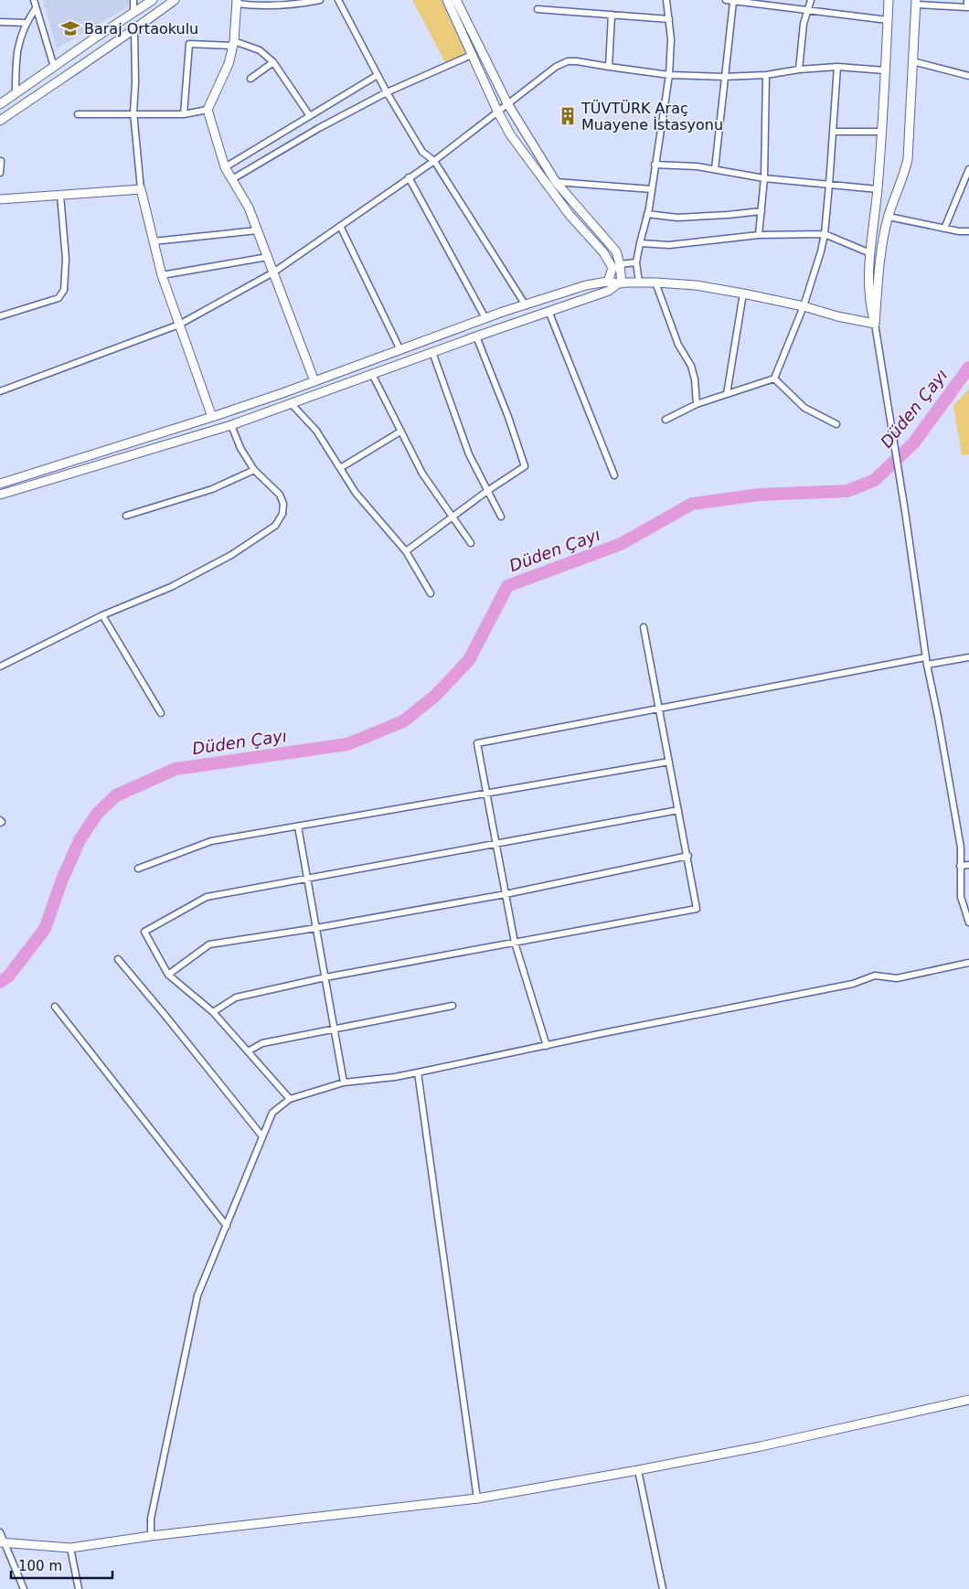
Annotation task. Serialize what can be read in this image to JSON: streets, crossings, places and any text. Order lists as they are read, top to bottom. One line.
{"water":["Düden Çayı"],"places":{"school or university":["Baraj Ortaokulu"],"building":["TÜVTÜRK Araç Muayene İstasyonu"]},"scale_bar":"100 m"}
